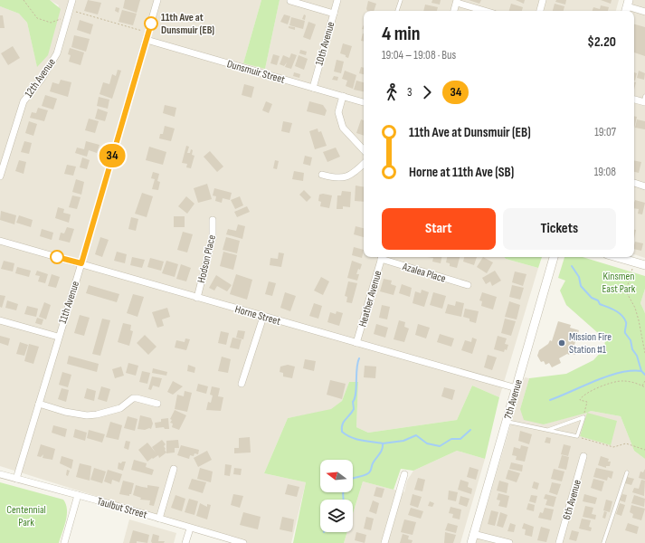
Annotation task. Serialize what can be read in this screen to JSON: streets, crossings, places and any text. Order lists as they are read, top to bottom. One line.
{"streets":{"street":["10th Avenue","Dunsmuir Street","12th Avenue","Hodson Place","Azalea Place","Heather Avenue","11th Avenue","Horne Street","7th Avenue","6th Avenue","Taulbut Street"]},"crossings":[["10th Avenue","Dunsmuir Street"],["Dunsmuir Street","11th Avenue"],["Hodson Place","Horne Street"],["Azalea Place","Heather Avenue"],["Heather Avenue","Horne Street"],["11th Avenue","Horne Street"],["11th Avenue","Taulbut Street"],["Horne Street","7th Avenue"]],"parks":["Kinsmen East Park","Centennial Park"],"places":["11th Ave at Dunsmuir (EB)","Mission Fire Station #1"],"lines":["bus line 34"],"north":"left","page":{"on_map":"34","heading":["4 min","19:04 – 19:08 · Bus","$2.20"],"legs":["3","34"],"list":[{"name":"11th Ave at Dunsmuir (EB)","value":"19:07"},{"name":"Horne at 11th Ave (SB)","value":"19:08"}],"buttons":["Start","Tickets"]}}
